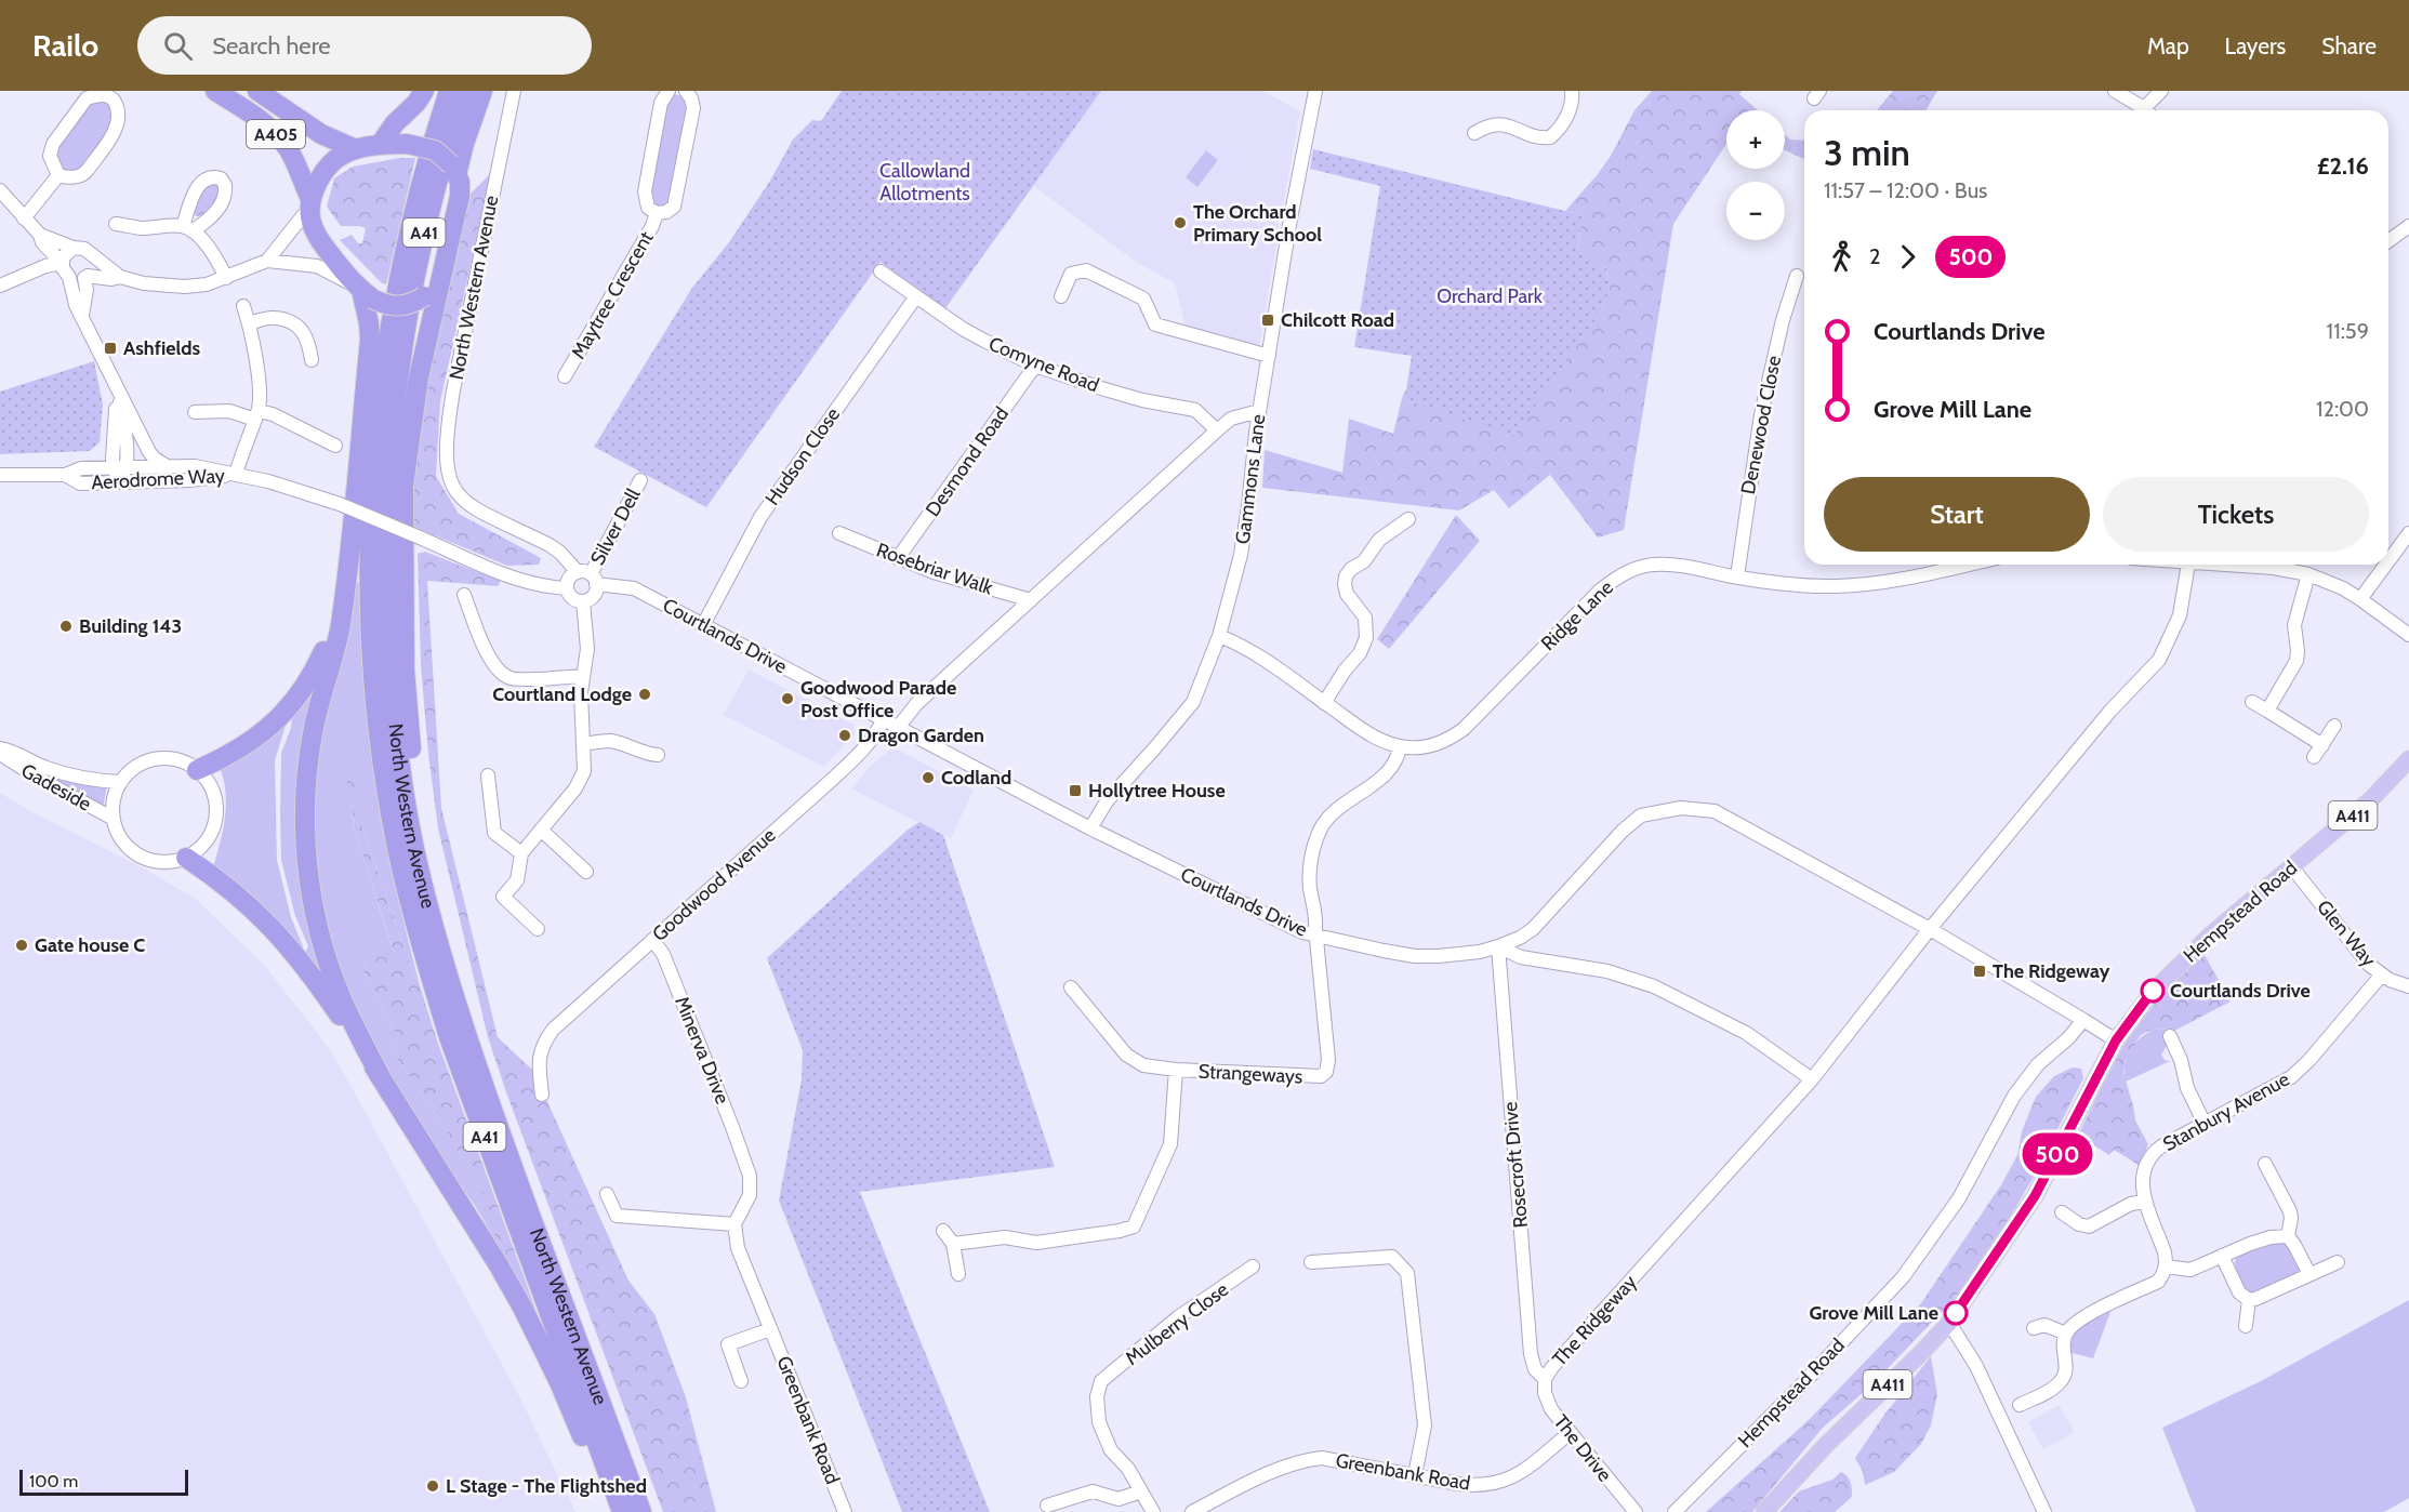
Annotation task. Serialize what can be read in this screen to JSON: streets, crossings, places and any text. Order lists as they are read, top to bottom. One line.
{"streets":{"highway":["A405","A41","North Western Avenue"],"main road":["A411","Hempstead Road"],"street":["Maytree Crescent","Comyne Road","Denewood Close","Hudson Close","Desmond Road","Aerodrome Way","Gammons Lane","Silver Dell","Rosebriar Walk","Ridge Lane","Courtlands Drive","Gadeside","Goodwood Avenue","Glen Way","Minerva Drive","Strangeways","Stanbury Avenue","Rosecroft Drive","The Ridgeway","Mulberry Close","Greenbank Road","The Drive"]},"crossings":[["North Western Avenue","Silver Dell"],["North Western Avenue","Courtlands Drive"],["Comyne Road","Hudson Close"],["Comyne Road","Desmond Road"],["Denewood Close","Ridge Lane"],["Hudson Close","Courtlands Drive"],["Desmond Road","Rosebriar Walk"],["Gammons Lane","Ridge Lane"],["Gammons Lane","Courtlands Drive"],["Silver Dell","Courtlands Drive"],["Courtlands Drive","Goodwood Avenue"],["Courtlands Drive","Hempstead Road"],["Courtlands Drive","Strangeways"],["Courtlands Drive","Rosecroft Drive"],["Courtlands Drive","The Ridgeway"],["Goodwood Avenue","Minerva Drive"],["Hempstead Road","Glen Way"],["Glen Way","Stanbury Avenue"],["Minerva Drive","Greenbank Road"],["Rosecroft Drive","The Ridgeway"],["Rosecroft Drive","The Drive"],["The Ridgeway","The Drive"],["Greenbank Road","The Drive"]],"parks":["Callowland Allotments","Orchard Park"],"places":{"other":["The Orchard Primary School","Building 143","Courtland Lodge","Goodwood Parade Post Office","Dragon Garden","Codland","Gate house C","Courtlands Drive","Grove Mill Lane","L Stage - The Flightshed"],"transit":["Chilcott Road","Ashfields","Hollytree House","The Ridgeway"]},"lines":["bus line 500"],"scale_bar":"100 m","page":{"header":"Railo","search":"Search here","nav":["Map","Layers","Share"],"on_map":"500","map_buttons":["+","−"],"heading":["3 min","11:57 – 12:00 · Bus","£2.16"],"legs":["2","500"],"list":[{"name":"Courtlands Drive","value":"11:59"},{"name":"Grove Mill Lane","value":"12:00"}],"buttons":["Start","Tickets"],"scale":"100 m"}}
